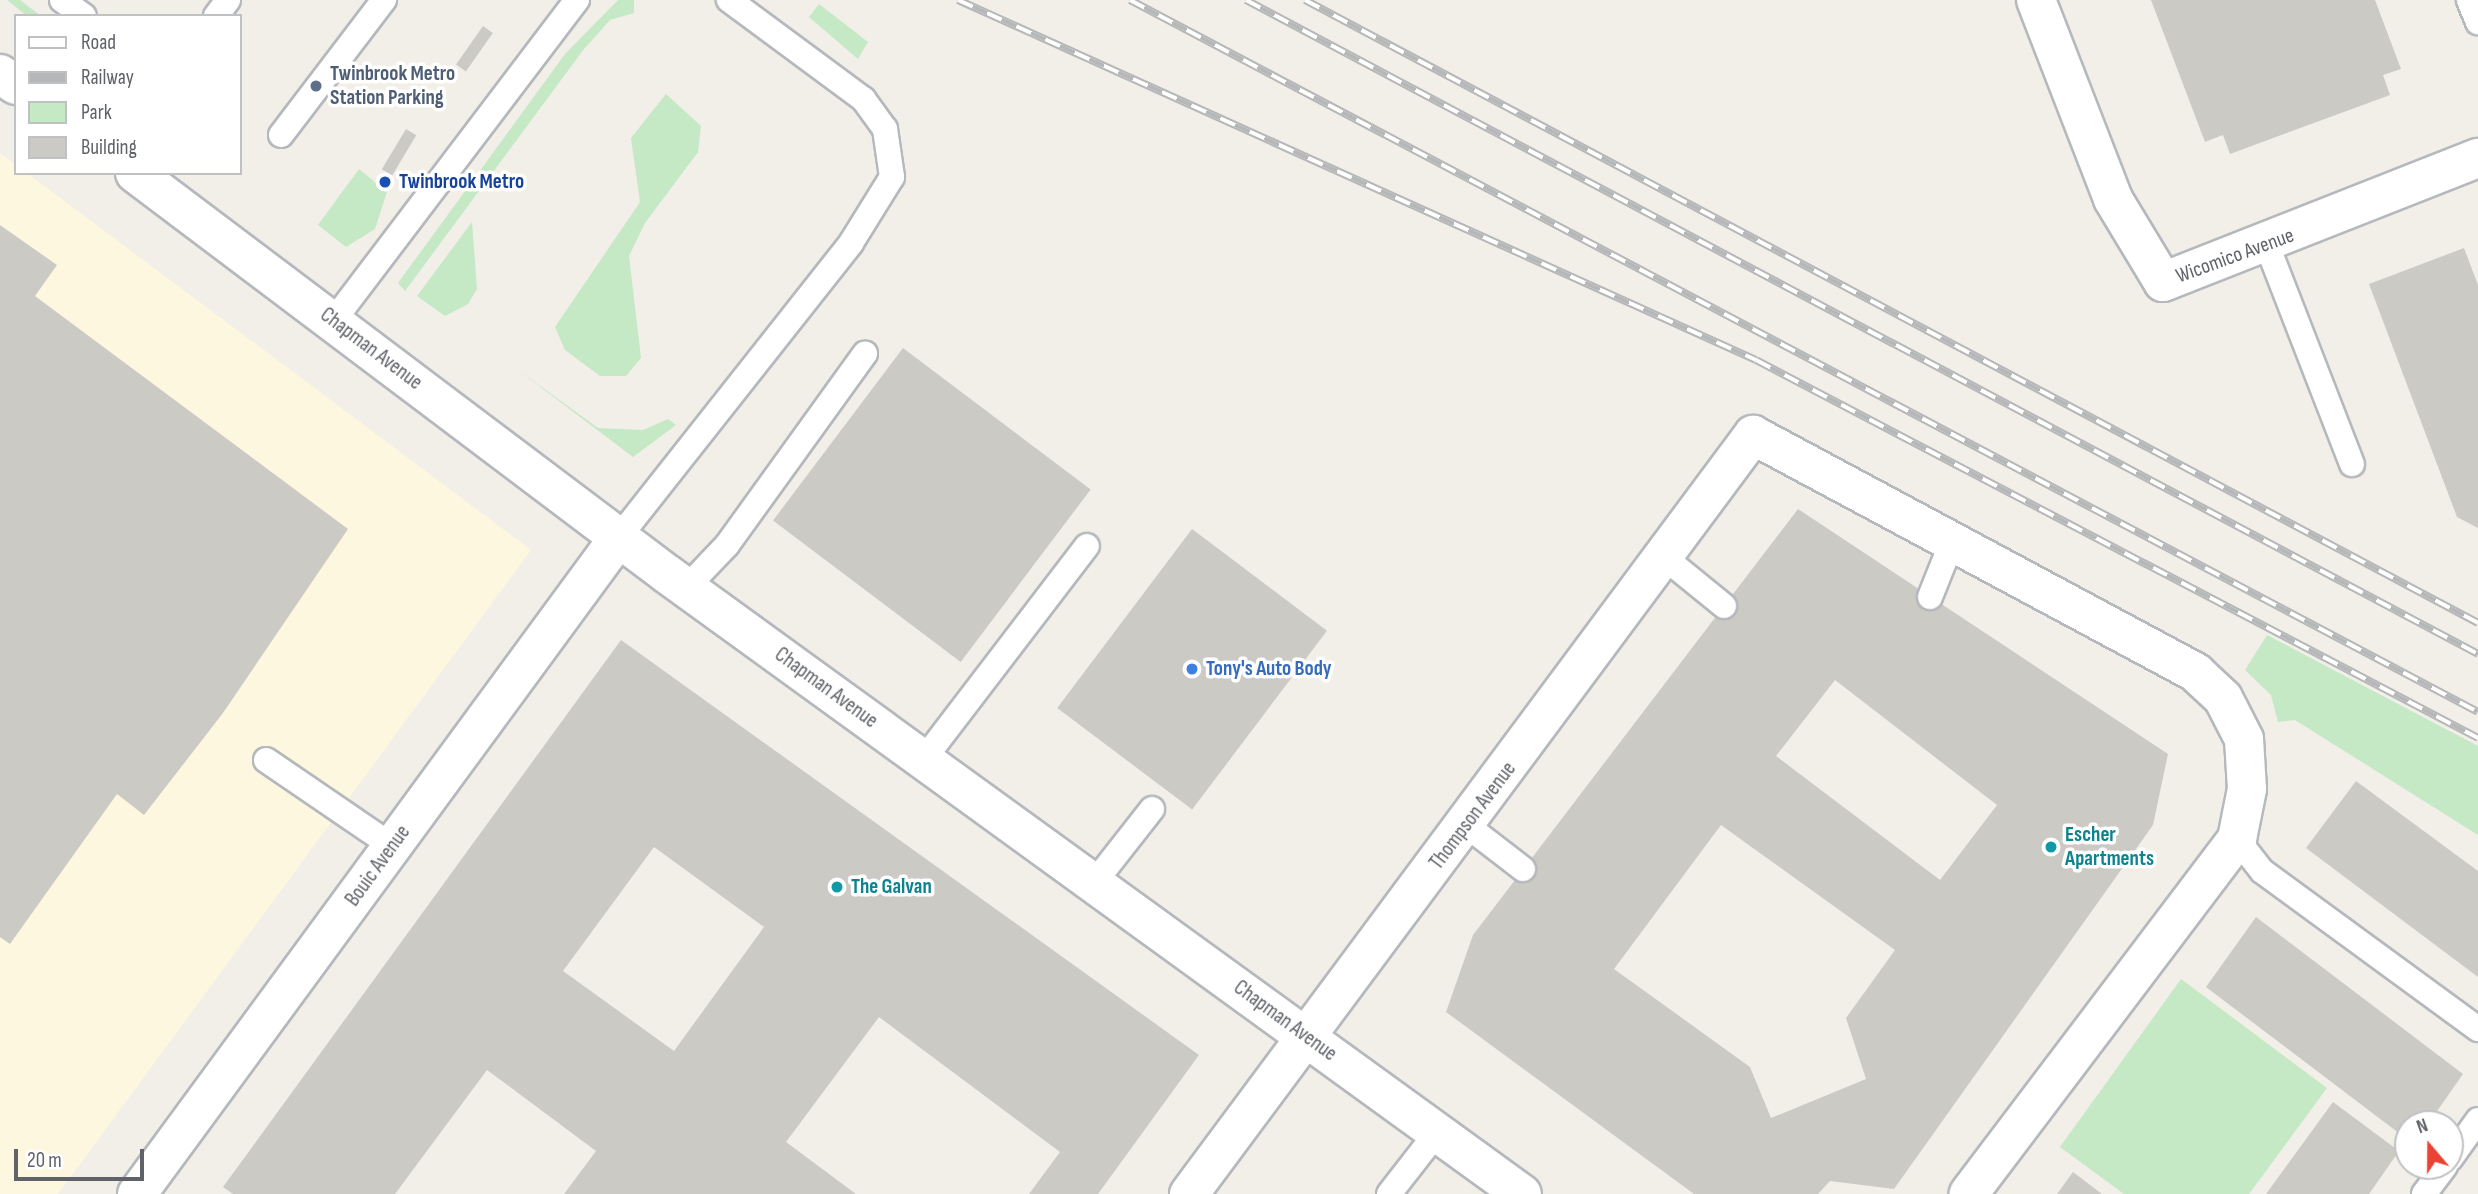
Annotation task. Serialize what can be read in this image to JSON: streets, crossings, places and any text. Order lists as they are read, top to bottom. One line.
{"streets":{"street":["Wicomico Avenue","Chapman Avenue","Thompson Avenue","Bouic Avenue"]},"crossings":[["Chapman Avenue","Thompson Avenue"],["Chapman Avenue","Bouic Avenue"]],"places":["Twinbrook Metro Station Parking","Twinbrook Metro","Tony's Auto Body","Escher Apartments","The Galvan"],"legend":["Road","Railway","Park","Building"],"scale_bar":"20 m","north":"top"}
